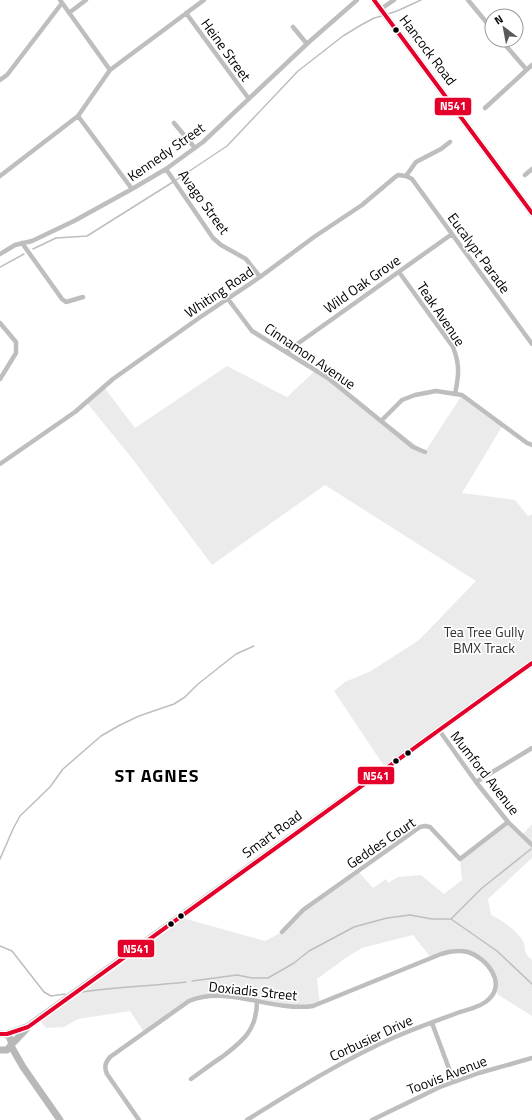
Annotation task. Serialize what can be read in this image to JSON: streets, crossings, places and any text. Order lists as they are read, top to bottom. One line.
{"streets":{"main road":["Hancock Road","Smart Road"],"street":["Heine Street","Kennedy Street","Avago Street","Eucalypt Parade","Wild Oak Grove","Whiting Road","Teak Avenue","Cinnamon Avenue","Mumford Avenue","Geddes Court","Doxiadis Street","Corbusier Drive","Toovis Avenue"]},"crossings":[["Heine Street","Kennedy Street"],["Kennedy Street","Avago Street"],["Avago Street","Whiting Road"],["Eucalypt Parade","Wild Oak Grove"],["Eucalypt Parade","Whiting Road"],["Wild Oak Grove","Teak Avenue"],["Wild Oak Grove","Cinnamon Avenue"],["Whiting Road","Cinnamon Avenue"],["Mumford Avenue","Smart Road"],["Mumford Avenue","Geddes Court"],["Doxiadis Street","Corbusier Drive"]],"districts":["ST AGNES"],"parks":["Tea Tree Gully BMX Track"],"lines":["transit line N541"],"north":"top left"}
